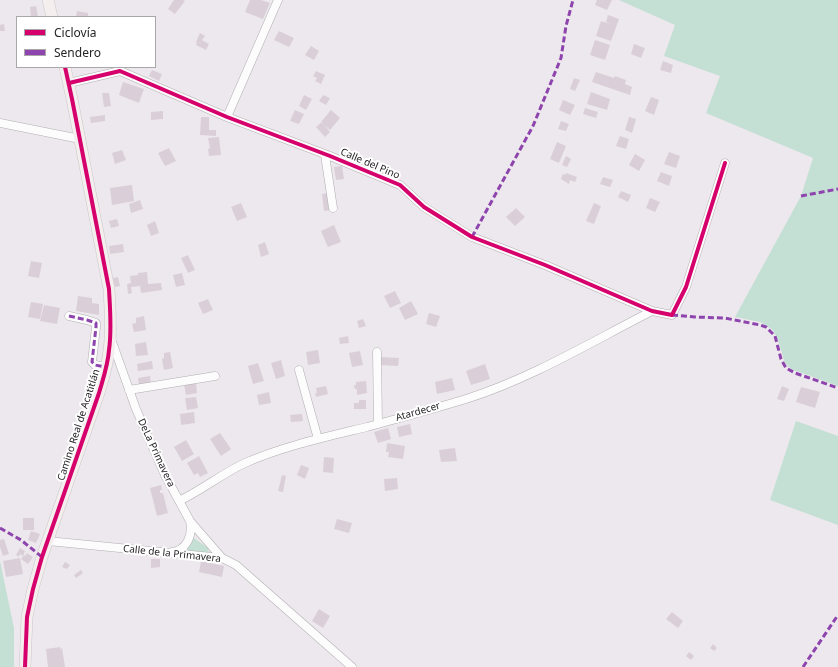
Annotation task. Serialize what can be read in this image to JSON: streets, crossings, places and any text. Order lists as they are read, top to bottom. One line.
{"streets":{"main road":["Camino Real de Acatitlán"],"street":["Calle del Pino","Atardecer","DeLa Primavera","Calle de la Primavera"]},"crossings":[["Calle del Pino","Atardecer"],["Calle del Pino","Camino Real de Acatitlán"],["Atardecer","DeLa Primavera"],["Camino Real de Acatitlán","DeLa Primavera"],["Camino Real de Acatitlán","Calle de la Primavera"],["DeLa Primavera","Calle de la Primavera"]],"legend":["Ciclovía","Sendero"]}
